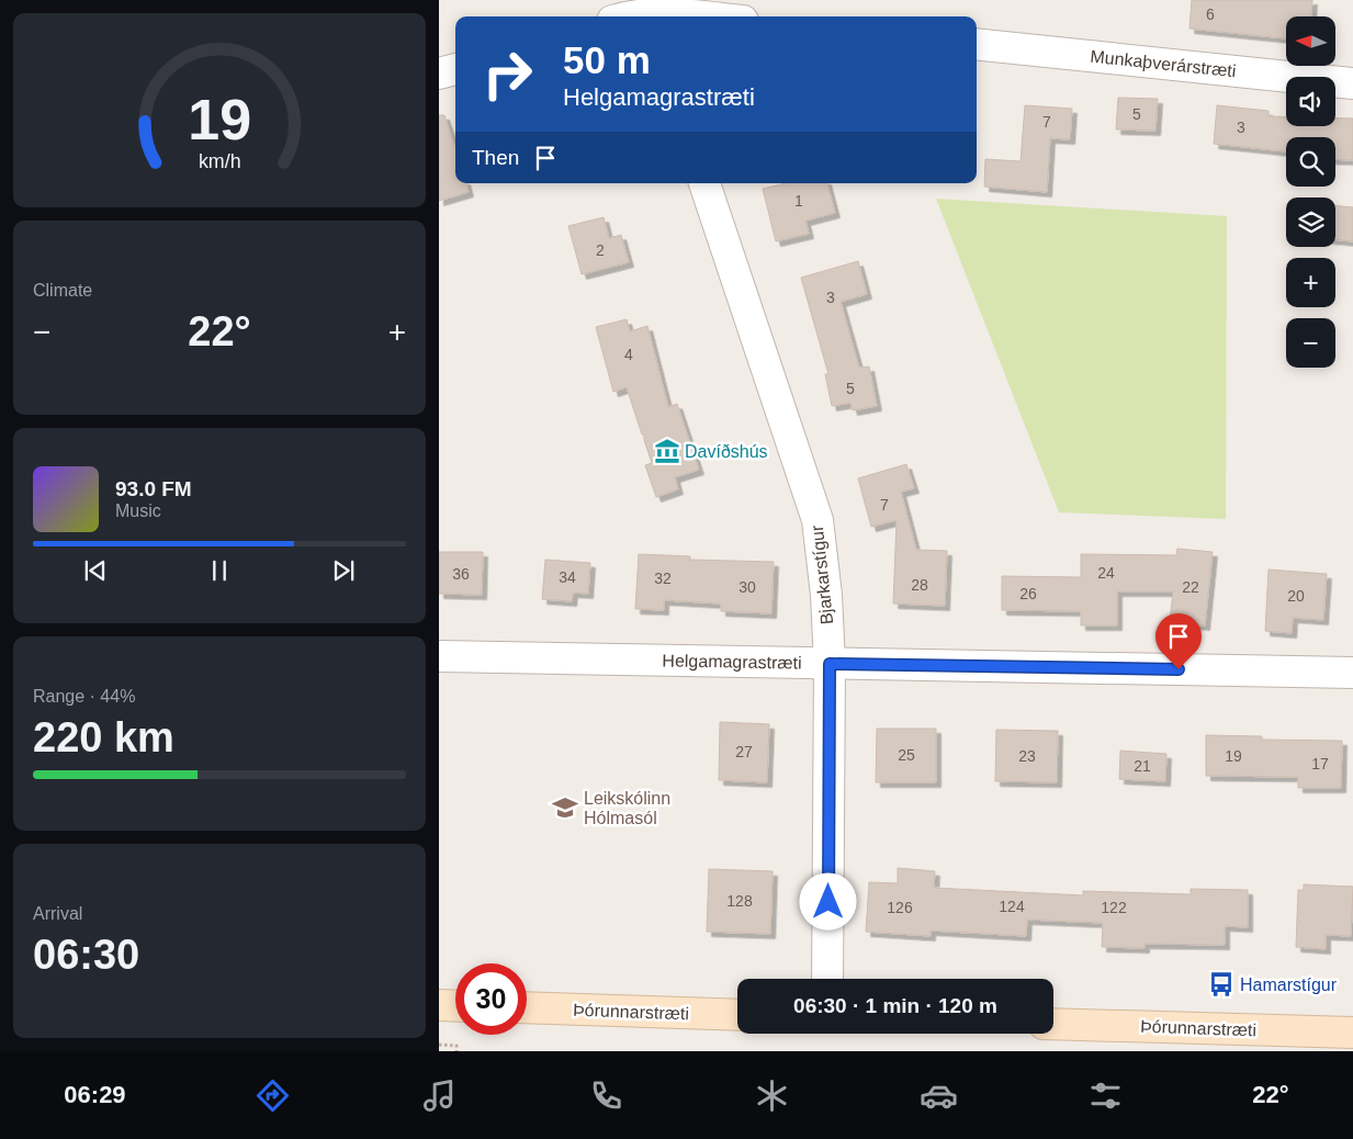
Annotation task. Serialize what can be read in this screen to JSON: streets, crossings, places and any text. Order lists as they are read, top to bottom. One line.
{"streets":{"street":["Munkaþverárstræti","Bjarkarstígur","Helgamagrastræti","Þórunnarstræti"]},"crossings":[["Bjarkarstígur","Helgamagrastræti"]],"places":{"museum":["Davíðshús"],"school or university":["Leikskólinn Hólmasól"],"bus stop":["Hamarstígur"]},"house_numbers":["6","5","7","3","1","2","3","4","5","7","24","36","34","32","28","30","22","26","20","27","25","23","19","17","21","128","124","126","122"],"north":"left","page":{"map_buttons":["+","−"],"turn":["50 m","Helgamagrastræti"],"then":"Then","tile":["Climate",["Range · 44%","220 km"],["Arrival","06:30"]],"heat":["−","22°","+"],"song":["93.0 FM","Music"],"limit":"30","trip":"06:30 · 1 min · 120 m","tabs":["06:29","22°"],"gauge":["19","km/h"]}}
